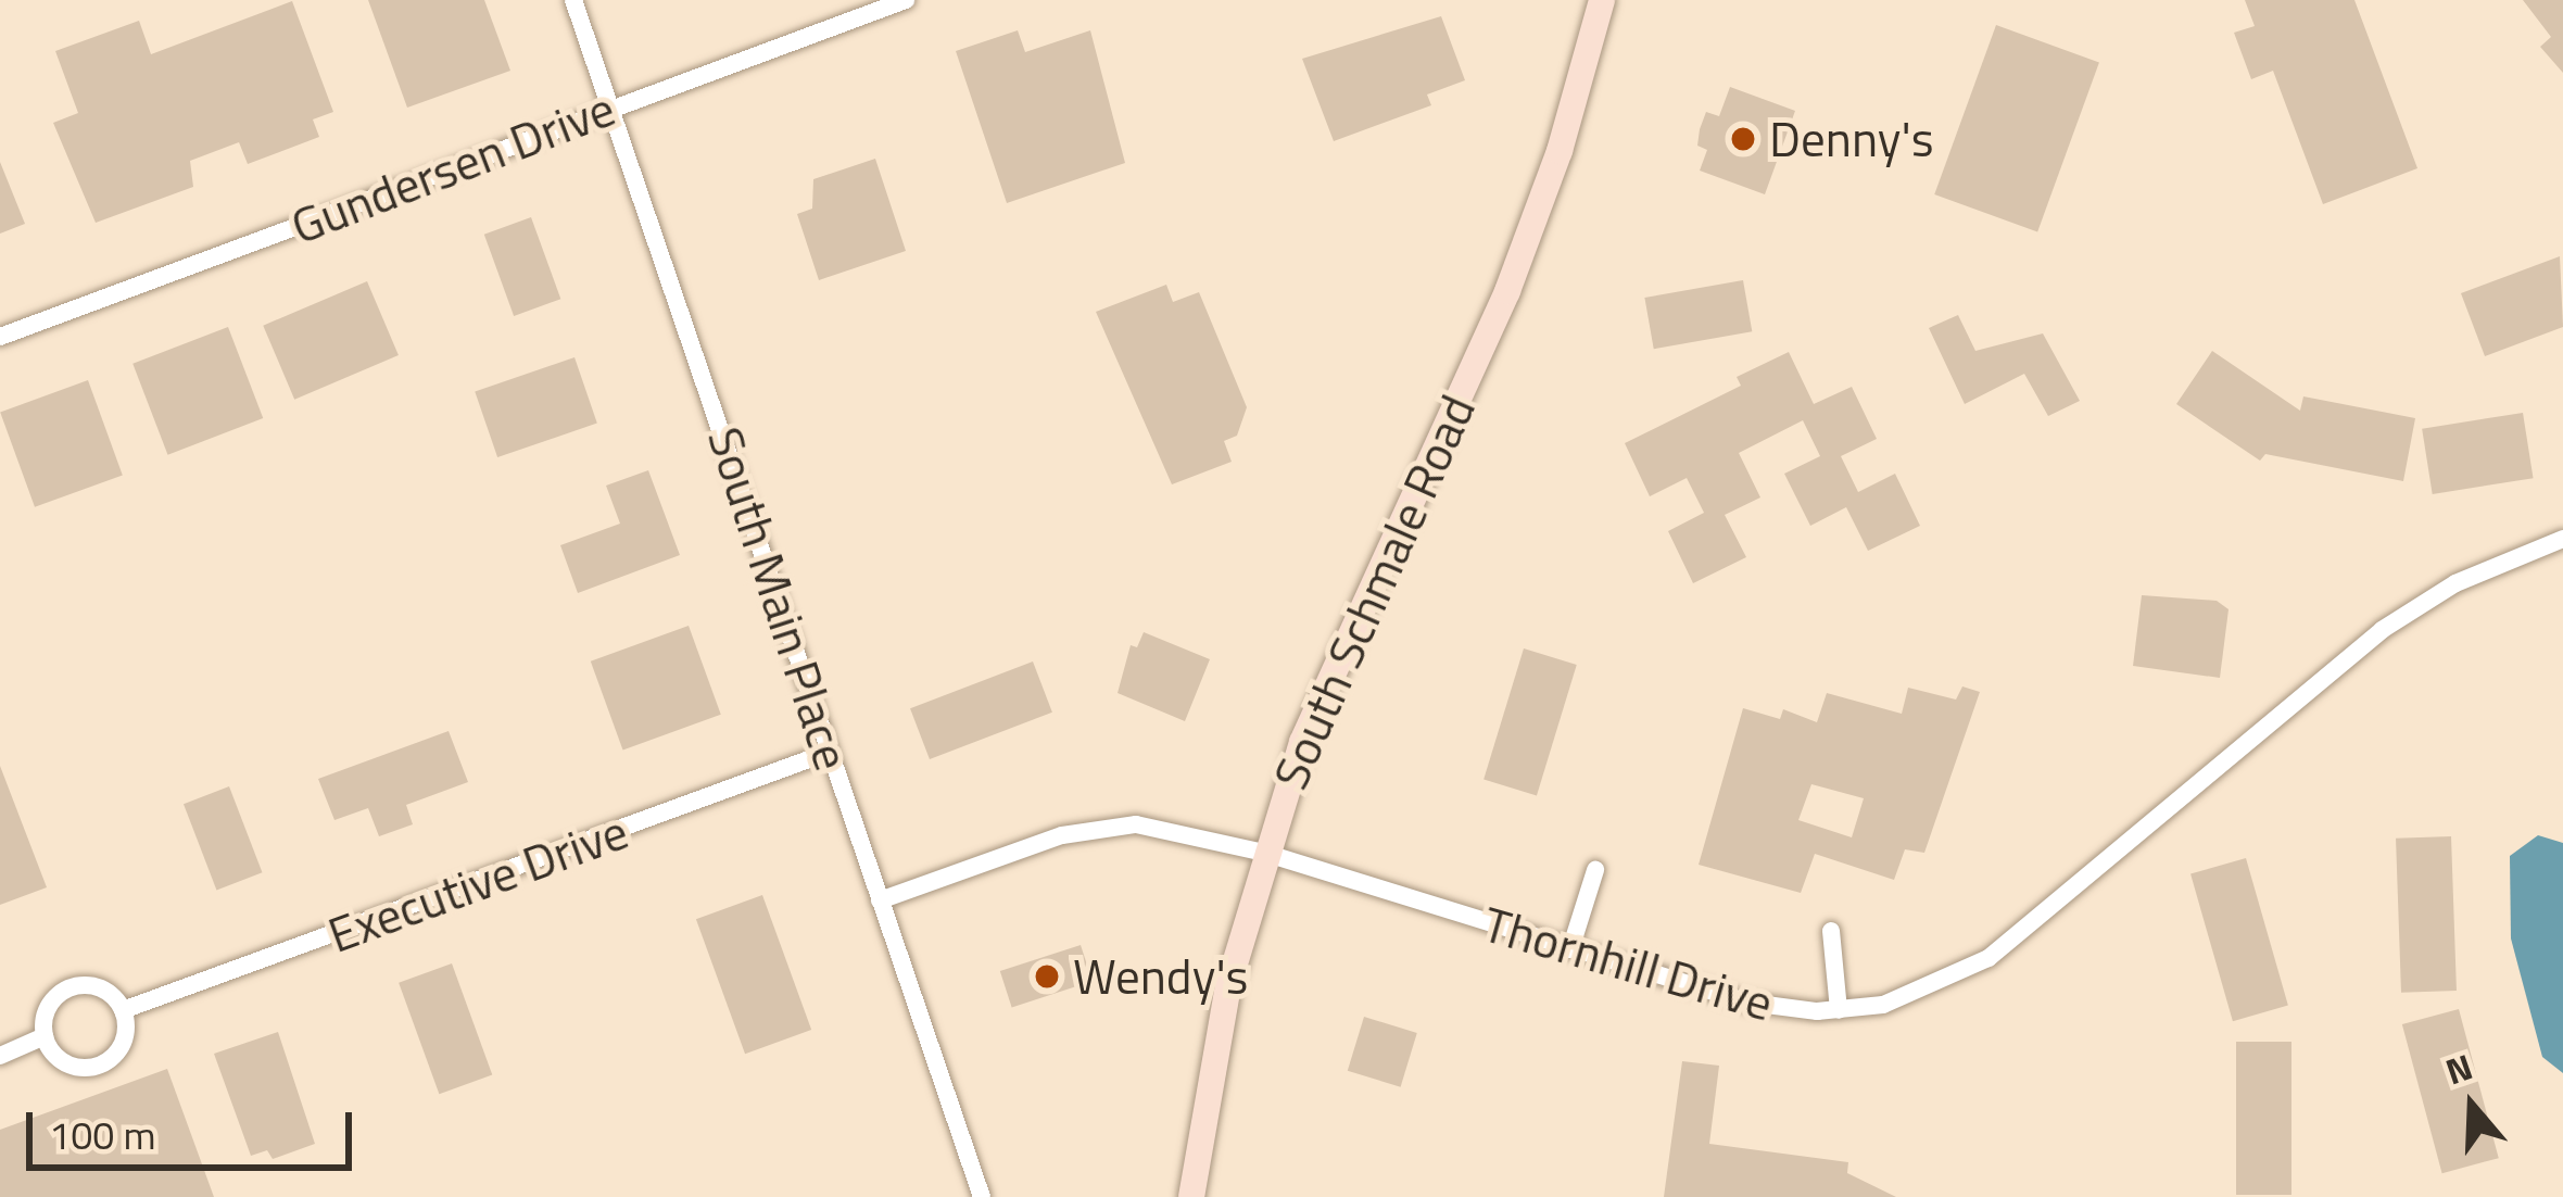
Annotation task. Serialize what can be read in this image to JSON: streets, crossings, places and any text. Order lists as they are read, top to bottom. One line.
{"streets":{"main road":["South Schmale Road"],"street":["Gundersen Drive","South Main Place","Executive Drive","Thornhill Drive"]},"crossings":[["Gundersen Drive","South Main Place"],["South Schmale Road","Thornhill Drive"],["South Main Place","Executive Drive"],["South Main Place","Thornhill Drive"]],"places":["Denny's","Wendy's"],"scale_bar":"100 m","north":"top"}
